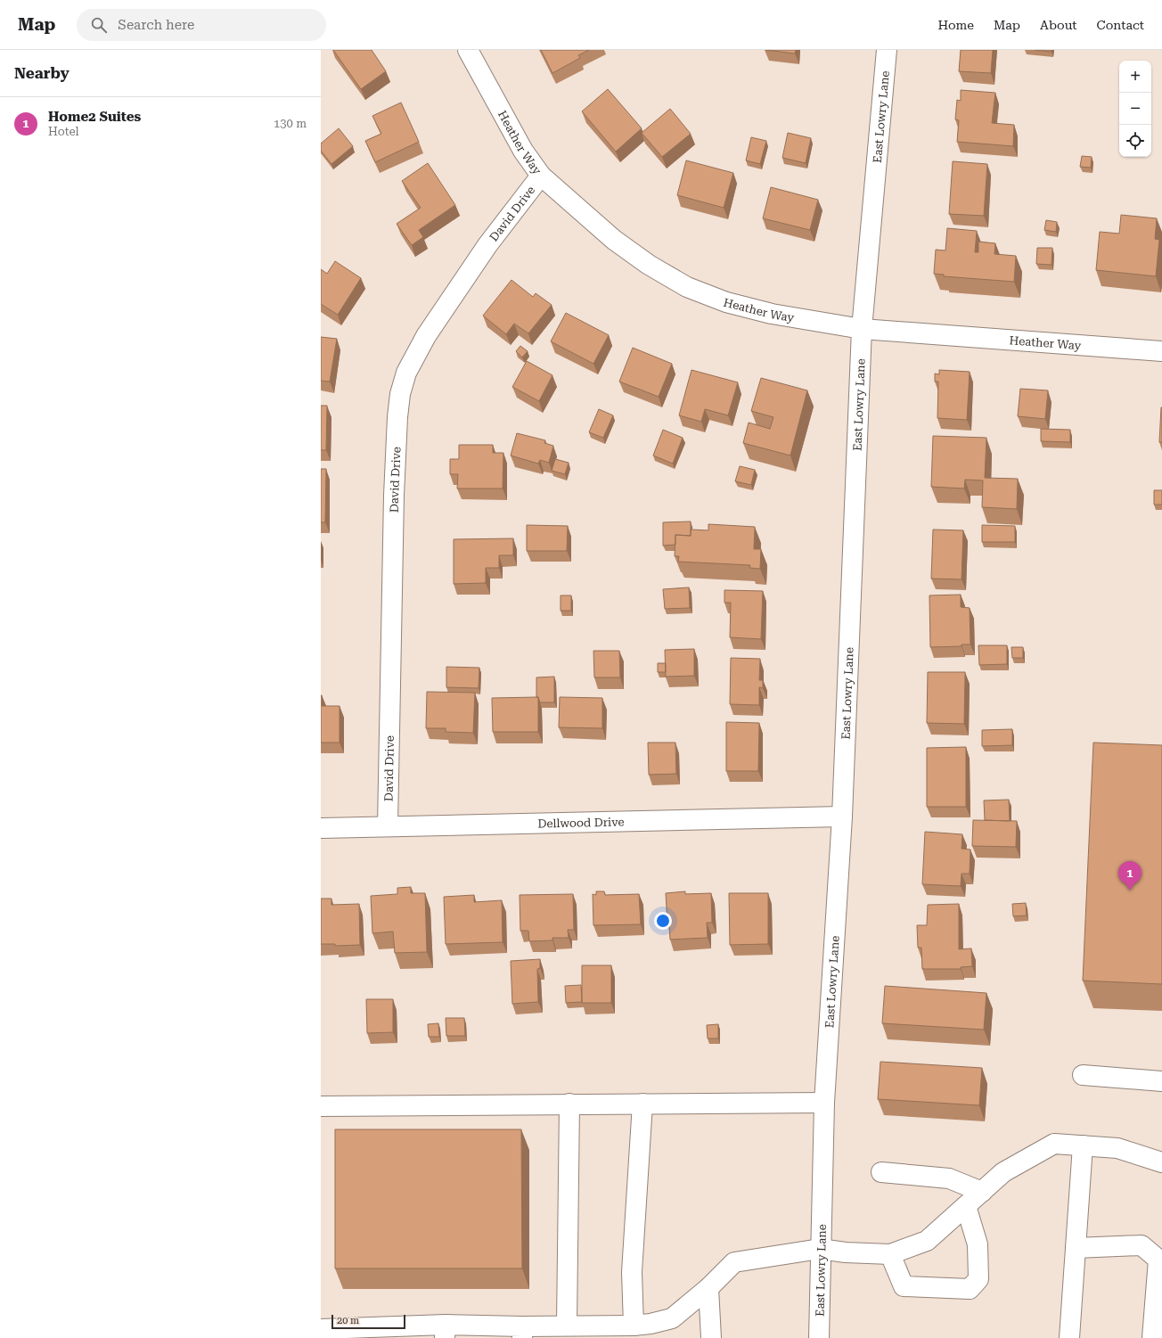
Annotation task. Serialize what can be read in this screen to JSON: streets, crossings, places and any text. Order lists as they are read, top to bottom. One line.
{"streets":{"street":["East Lowry Lane","Heather Way","David Drive","Dellwood Drive"]},"crossings":[["East Lowry Lane","Heather Way"],["East Lowry Lane","Dellwood Drive"],["Heather Way","David Drive"],["David Drive","Dellwood Drive"]],"scale_bar":"20 m","page":{"header":"Map","search":"Search here","nav":["Home","Map","About","Contact"],"heading":"Nearby","map_buttons":["+","−"],"list":[{"mark":"1","name":"Home2 Suites","note":"Hotel","value":"130 m"}],"pins":"1","scale":"20 m"}}
